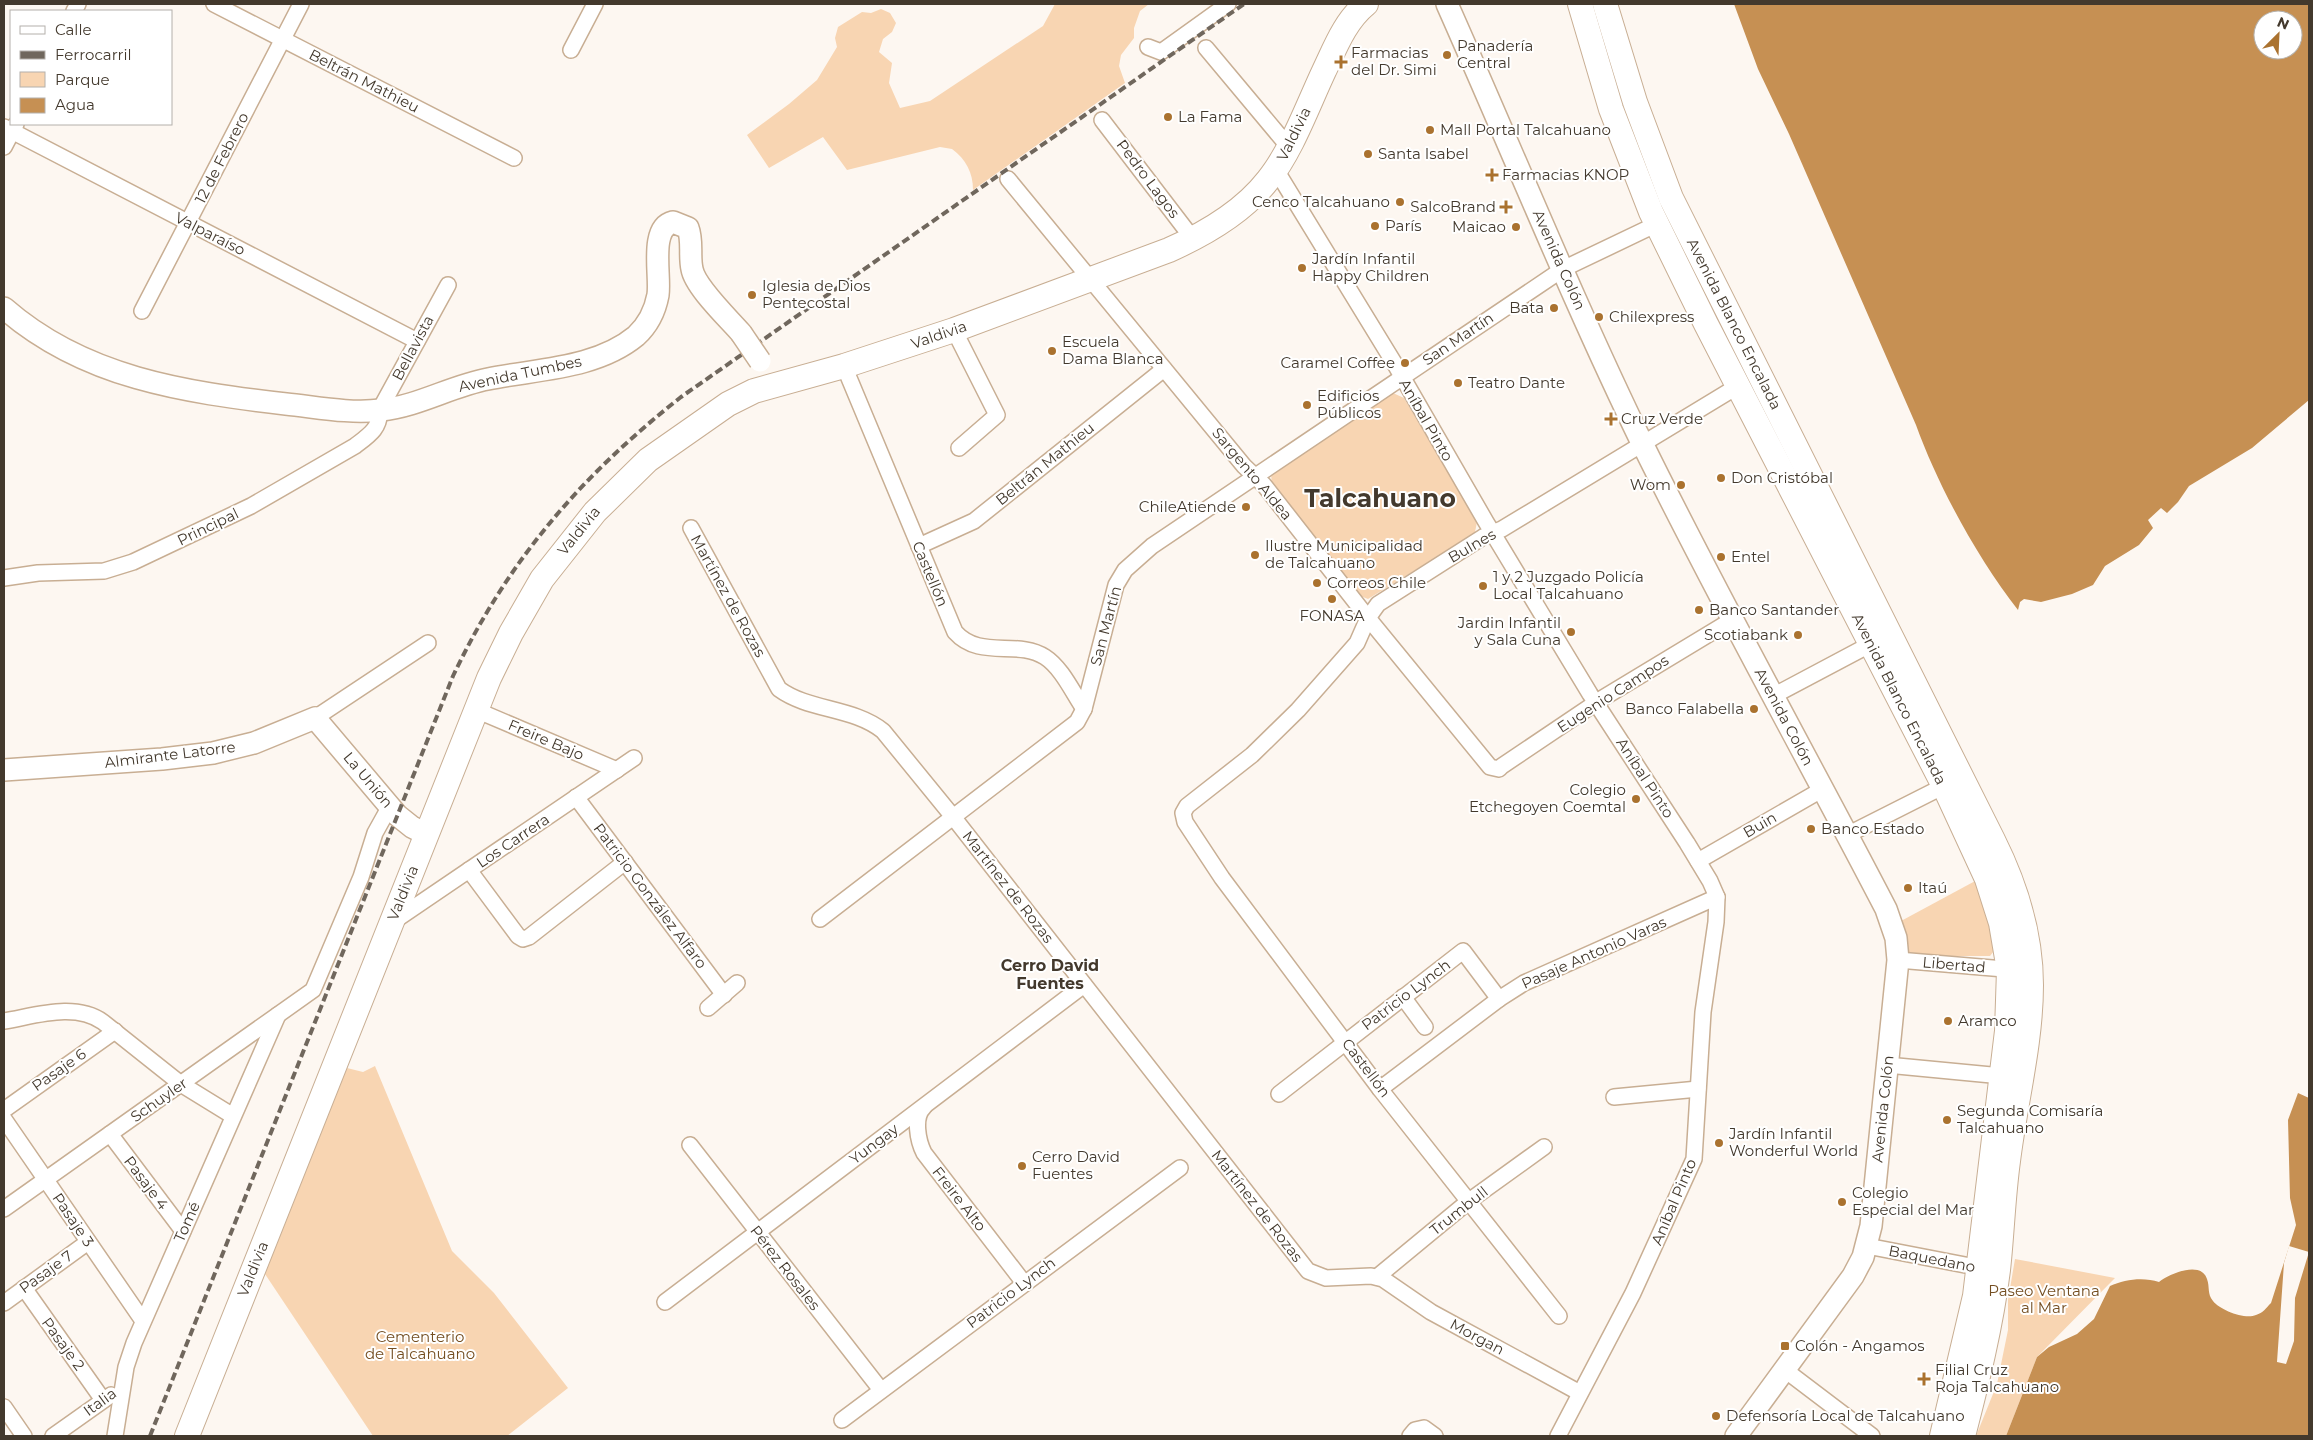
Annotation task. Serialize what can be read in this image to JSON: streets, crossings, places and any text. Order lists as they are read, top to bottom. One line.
{"streets":{"main road":["Valdivia","Avenida Colón","Avenida Blanco Encalada","Avenida Tumbes","Almirante Latorre","La Unión"],"street":["Beltrán Mathieu","12 de Febrero","Pedro Lagos","Valparaíso","San Martín","Bellavista","Aníbal Pinto","Sargento Aldea","Principal","Bulnes","Castellón","Martínez de Rozas","Eugenio Campos","Freire Bajo","Buin","Los Carrera","Patricio González Alfaro","Pasaje Antonio Varas","Libertad","Patricio Lynch","Pasaje 6","Schuyler","Yungay","Pasaje 4","Freire Alto","Trumbull","Pasaje 3","Tomé","Baquedano","Pérez Rosales","Pasaje 7","Morgan","Pasaje 2","Italia"]},"crossings":[["Beltrán Mathieu","12 de Febrero"],["Beltrán Mathieu","Sargento Aldea"],["Beltrán Mathieu","Castellón"],["Valdivia","Pedro Lagos"],["Valdivia","Avenida Tumbes"],["Valdivia","Aníbal Pinto"],["Valdivia","Sargento Aldea"],["Valdivia","Castellón"],["Valdivia","Freire Bajo"],["Valdivia","La Unión"],["Valdivia","Los Carrera"],["12 de Febrero","Valparaíso"],["Valparaíso","Bellavista"],["Avenida Colón","San Martín"],["Avenida Colón","Bulnes"],["Avenida Colón","Eugenio Campos"],["Avenida Colón","Buin"],["Avenida Colón","Libertad"],["Avenida Colón","Baquedano"],["Avenida Blanco Encalada","San Martín"],["Avenida Blanco Encalada","Bulnes"],["Avenida Blanco Encalada","Libertad"],["Avenida Blanco Encalada","Baquedano"],["San Martín","Aníbal Pinto"],["San Martín","Sargento Aldea"],["San Martín","Castellón"],["San Martín","Martínez de Rozas"],["Bellavista","Avenida Tumbes"],["Bellavista","Principal"],["Avenida Tumbes","Principal"],["Aníbal Pinto","Bulnes"],["Aníbal Pinto","Eugenio Campos"],["Aníbal Pinto","Buin"],["Aníbal Pinto","Pasaje Antonio Varas"],["Aníbal Pinto","Morgan"],["Sargento Aldea","Bulnes"],["Sargento Aldea","Eugenio Campos"],["Bulnes","Castellón"],["Castellón","Pasaje Antonio Varas"],["Castellón","Patricio Lynch"],["Castellón","Trumbull"],["Martínez de Rozas","Yungay"],["Martínez de Rozas","Trumbull"],["Martínez de Rozas","Morgan"],["Freire Bajo","Los Carrera"],["Almirante Latorre","La Unión"],["La Unión","Schuyler"],["Los Carrera","Patricio González Alfaro"],["Pasaje Antonio Varas","Patricio Lynch"],["Patricio Lynch","Freire Alto"],["Patricio Lynch","Pérez Rosales"],["Schuyler","Pasaje 4"],["Schuyler","Pasaje 3"],["Schuyler","Tomé"],["Yungay","Freire Alto"],["Yungay","Pérez Rosales"],["Pasaje 4","Tomé"],["Trumbull","Morgan"],["Pasaje 3","Tomé"],["Pasaje 3","Pasaje 7"],["Tomé","Italia"],["Pasaje 7","Pasaje 2"],["Pasaje 2","Italia"]],"districts":["Talcahuano","Cerro David Fuentes"],"parks":["Paseo Ventana al Mar","Cementerio de Talcahuano"],"places":{"other":["Panadería Central","La Fama","Mall Portal Talcahuano","Santa Isabel","Cenco Talcahuano","París","Maicao","Jardín Infantil Happy Children","Iglesia de Dios Pentecostal","Bata","Chilexpress","Escuela Dama Blanca","Caramel Coffee","Teatro Dante","Edificios Públicos","Don Cristóbal","Wom","ChileAtiende","Ilustre Municipalidad de Talcahuano","Entel","Correos Chile","1 y 2 Juzgado Policía Local Talcahuano","FONASA","Banco Santander","Jardin Infantil y Sala Cuna","Scotiabank","Banco Falabella","Colegio Etchegoyen Coemtal","Banco Estado","Itaú","Aramco","Segunda Comisaría Talcahuano","Jardín Infantil Wonderful World","Cerro David Fuentes","Colegio Especial del Mar","Defensoría Local de Talcahuano"],"health":["Farmacias del Dr. Simi","Farmacias KNOP","SalcoBrand","Cruz Verde","Filial Cruz Roja Talcahuano"],"transit":["Colón - Angamos"]},"legend":["Calle","Ferrocarril","Parque","Agua"],"north":"top right"}
